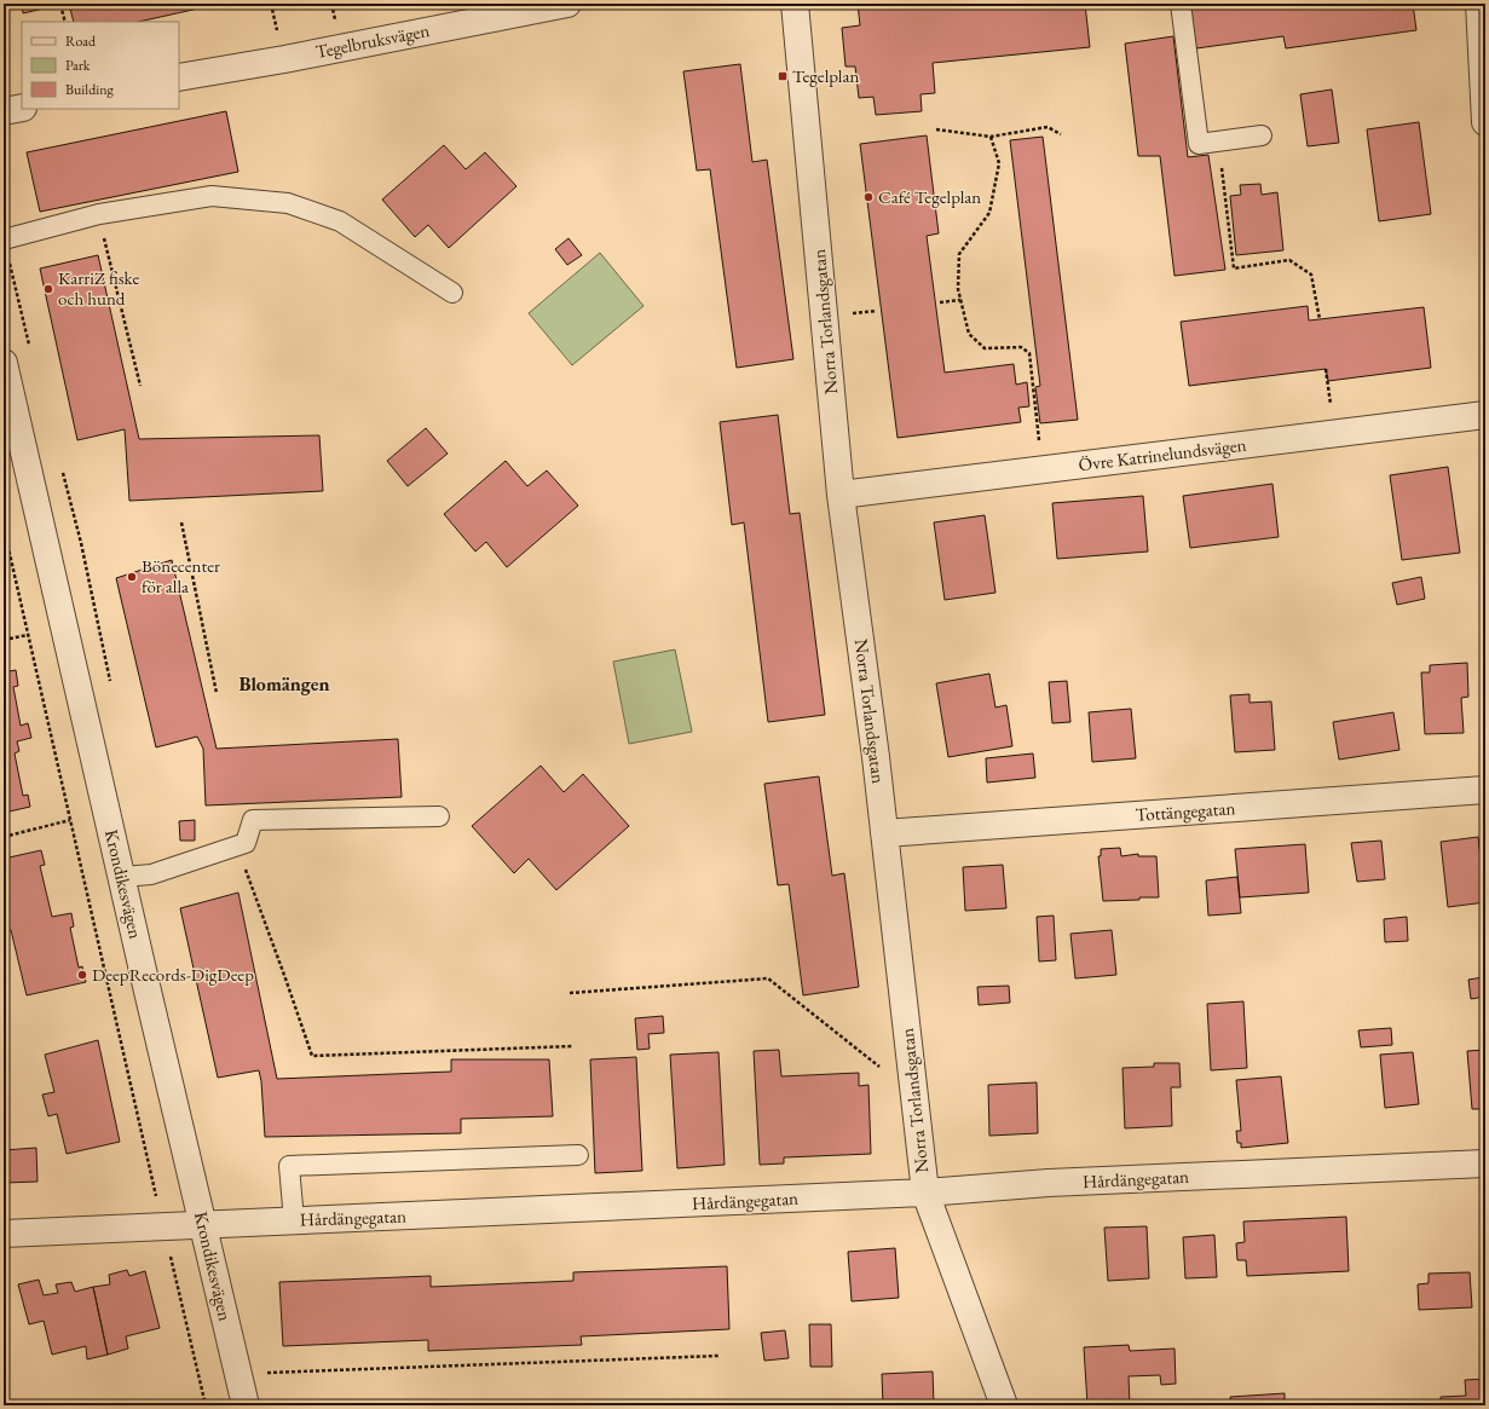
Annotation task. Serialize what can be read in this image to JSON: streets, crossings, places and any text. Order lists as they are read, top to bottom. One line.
{"streets":{"street":["Tegelbruksvägen","Norra Torlandsgatan","Övre Katrinelundsvägen","Tottängegatan","Krondikesvägen","Hårdängegatan"]},"crossings":[["Norra Torlandsgatan","Övre Katrinelundsvägen"],["Norra Torlandsgatan","Tottängegatan"],["Norra Torlandsgatan","Hårdängegatan"],["Krondikesvägen","Hårdängegatan"]],"districts":["Blomängen"],"places":{"transit":["Tegelplan"],"other":["Café Tegelplan","KarriZ fiske och hund","Bönecenter för alla","DeepRecords-DigDeep"]},"legend":["Road","Park","Building"]}
